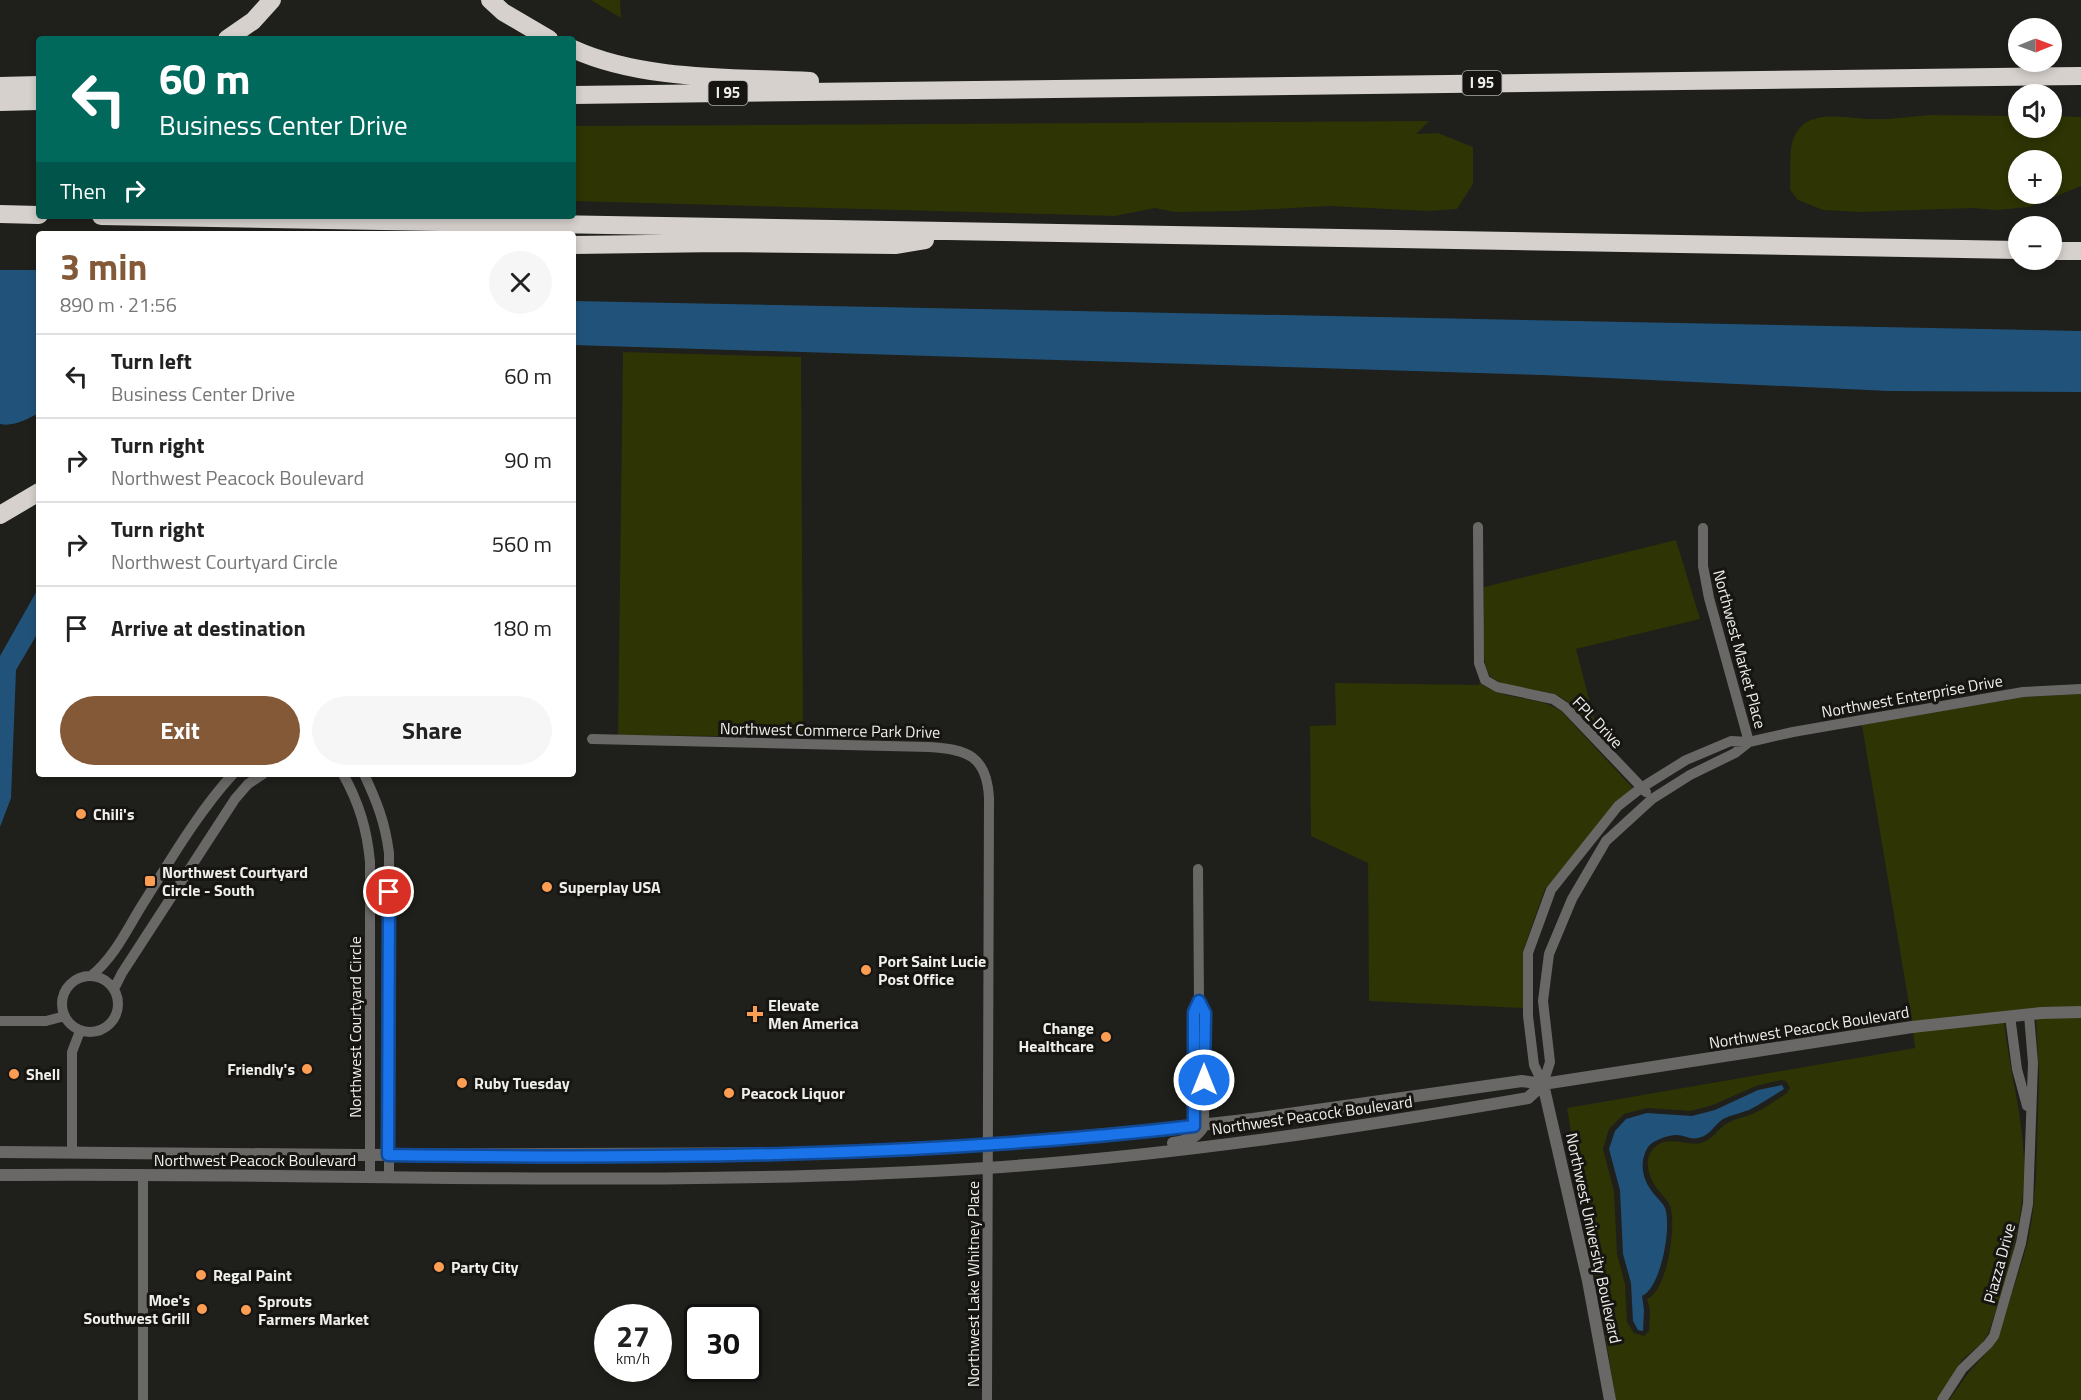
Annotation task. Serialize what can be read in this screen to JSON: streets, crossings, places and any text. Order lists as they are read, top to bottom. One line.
{"streets":{"highway":["I 95"],"street":["Northwest Market Place","Northwest Enterprise Drive","FPL Drive","Northwest Commerce Park Drive","Northwest Courtyard Circle","Northwest Peacock Boulevard","Northwest University Boulevard","Piazza Drive","Northwest Lake Whitney Place"]},"crossings":[["Northwest Market Place","Northwest Enterprise Drive"],["Northwest Enterprise Drive","FPL Drive"],["Northwest Enterprise Drive","Northwest Peacock Boulevard"],["Northwest Enterprise Drive","Northwest University Boulevard"],["Northwest Commerce Park Drive","Northwest Peacock Boulevard"],["Northwest Commerce Park Drive","Northwest Lake Whitney Place"],["Northwest Courtyard Circle","Northwest Peacock Boulevard"],["Northwest Peacock Boulevard","Northwest University Boulevard"],["Northwest Peacock Boulevard","Piazza Drive"],["Northwest Peacock Boulevard","Northwest Lake Whitney Place"]],"places":{"other":["Chili's","Superplay USA","Port Saint Lucie Post Office","Change Healthcare","Friendly's","Shell","Ruby Tuesday","Peacock Liquor","Party City","Regal Paint","Moe's Southwest Grill","Sprouts Farmers Market"],"transit":["Northwest Courtyard Circle - South"],"health":["Elevate Men America"]},"north":"right","page":{"map_buttons":["+","−"],"turn":["60 m","Business Center Drive"],"then":"Then","heading":["3 min","890 m · 21:56"],"list":[{"name":"Turn left","note":"Business Center Drive","value":"60 m"},{"name":"Turn right","note":"Northwest Peacock Boulevard","value":"90 m"},{"name":"Turn right","note":"Northwest Courtyard Circle","value":"560 m"},{"name":"Arrive at destination","value":"180 m"}],"buttons":["Exit","Share"],"speed":"27 km/h","limit":"30"}}
